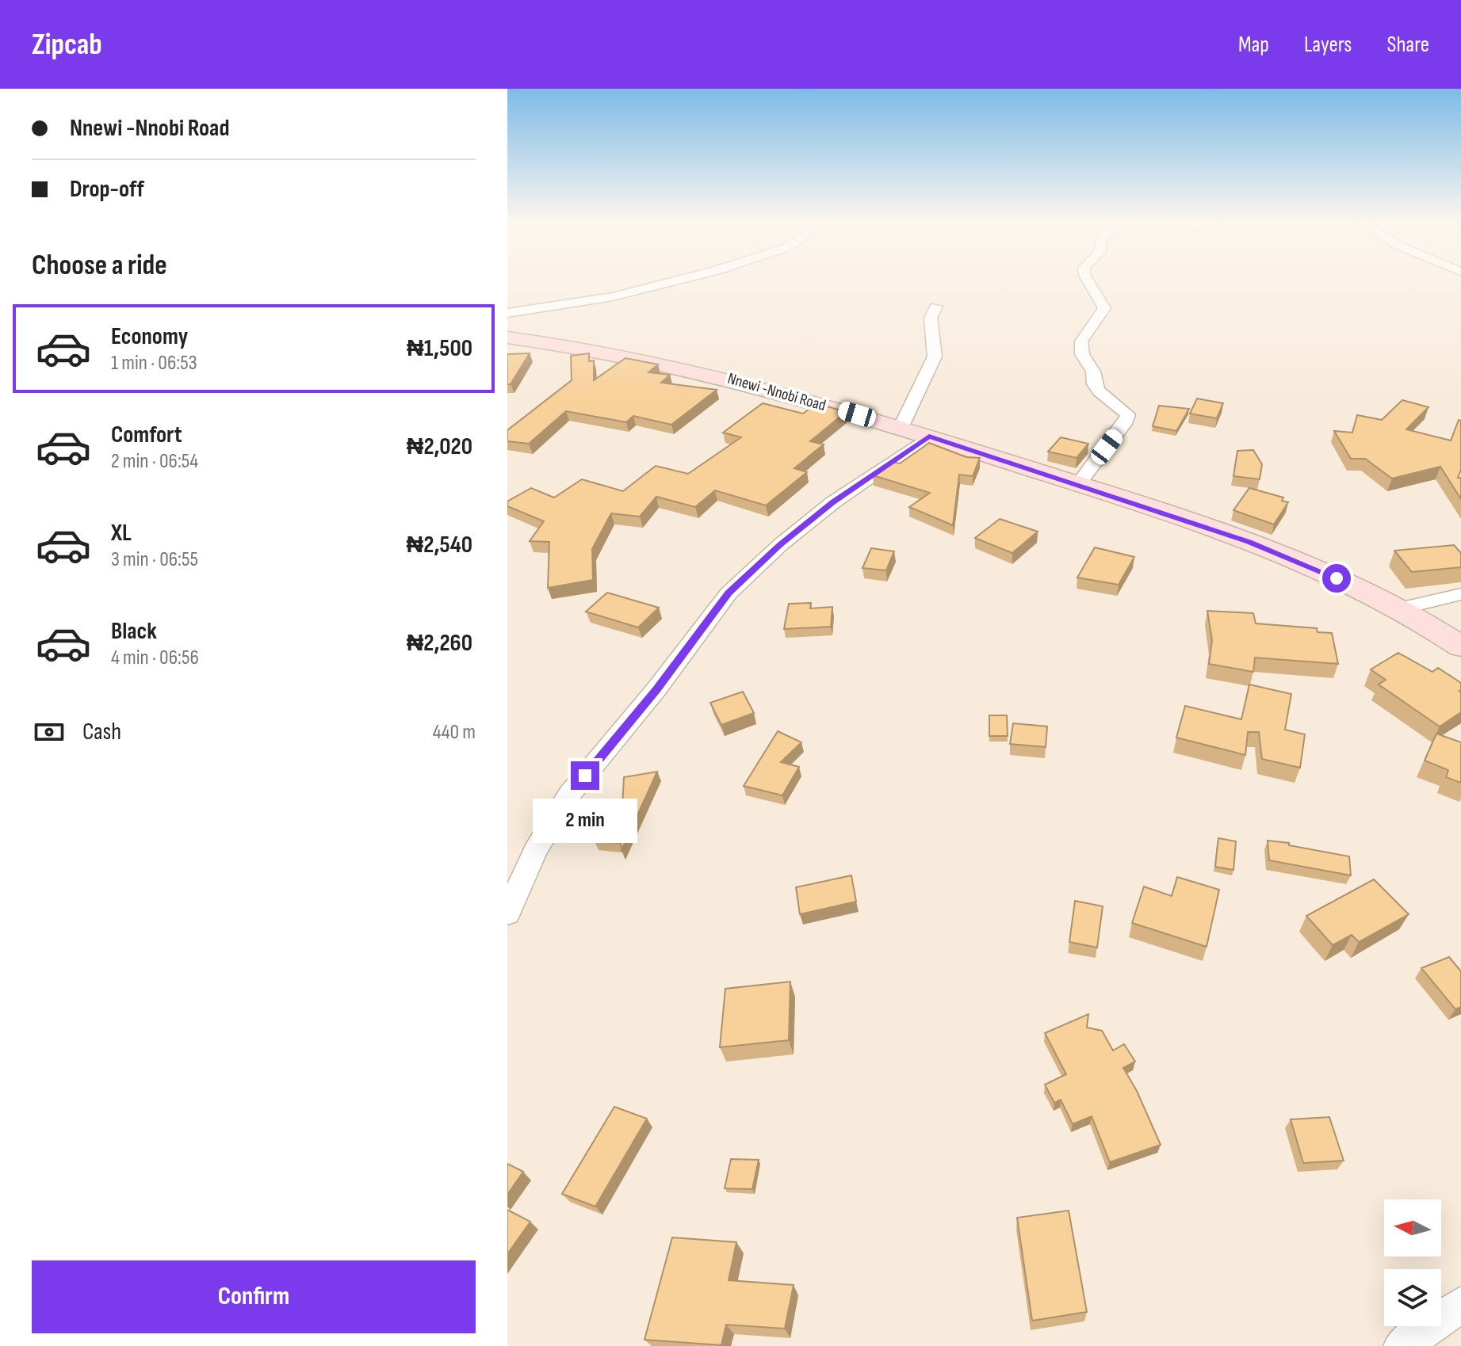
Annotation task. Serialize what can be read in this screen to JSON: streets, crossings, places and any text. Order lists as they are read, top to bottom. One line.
{"streets":{"main road":["Nnewi -Nnobi Road"]},"north":"left","page":{"header":"Zipcab","nav":["Map","Layers","Share"],"banner":["Nnewi -Nnobi Road","Drop-off"],"heading":"Choose a ride","list":[{"name":"Economy","note":"1 min · 06:53","value":"₦1,500"},{"name":"Comfort","note":"2 min · 06:54","value":"₦2,020"},{"name":"XL","note":"3 min · 06:55","value":"₦2,540"},{"name":"Black","note":"4 min · 06:56","value":"₦2,260"}],"pay":["Cash","440 m"],"bubble":"2 min","buttons":"Confirm"}}
